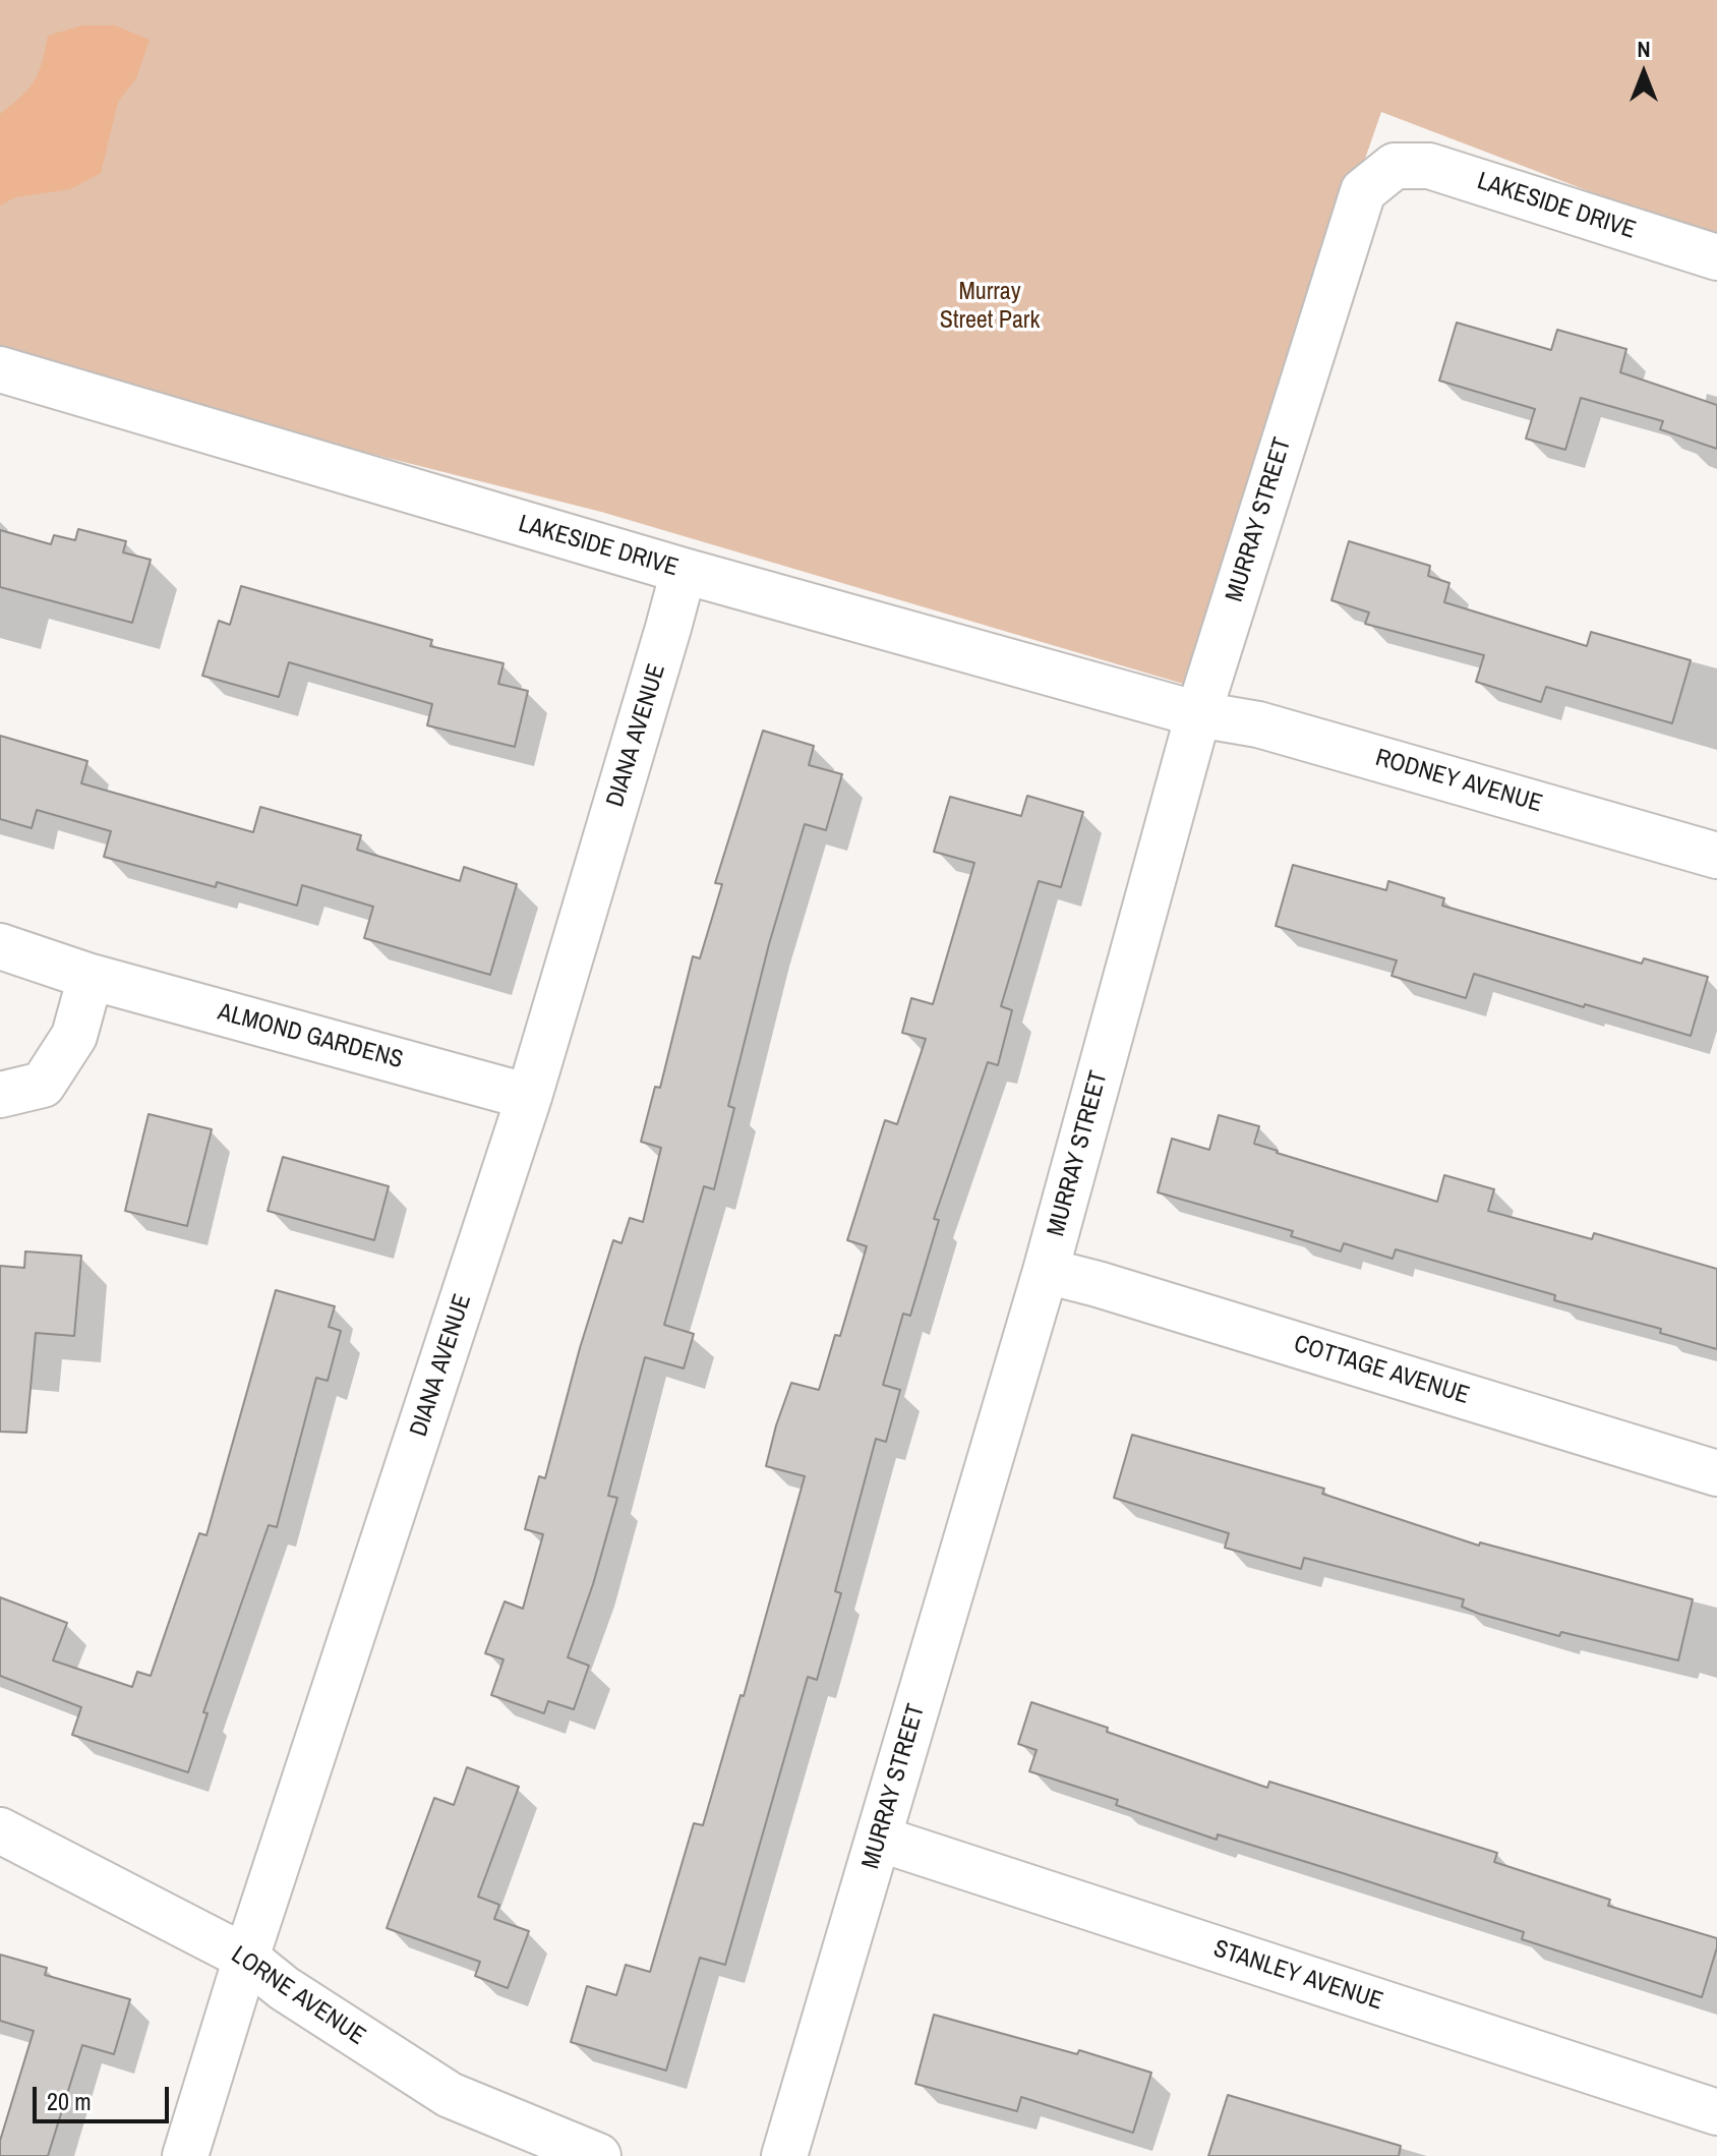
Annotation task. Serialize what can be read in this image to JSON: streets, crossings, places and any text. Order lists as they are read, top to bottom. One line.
{"streets":{"street":["LAKESIDE DRIVE","MURRAY STREET","DIANA AVENUE","RODNEY AVENUE","ALMOND GARDENS","COTTAGE AVENUE","STANLEY AVENUE","LORNE AVENUE"]},"crossings":[["LAKESIDE DRIVE","MURRAY STREET"],["LAKESIDE DRIVE","DIANA AVENUE"],["LAKESIDE DRIVE","RODNEY AVENUE"],["MURRAY STREET","RODNEY AVENUE"],["MURRAY STREET","COTTAGE AVENUE"],["MURRAY STREET","STANLEY AVENUE"],["DIANA AVENUE","ALMOND GARDENS"],["DIANA AVENUE","LORNE AVENUE"]],"parks":["Murray Street Park"],"scale_bar":"20 m","north":"top"}
